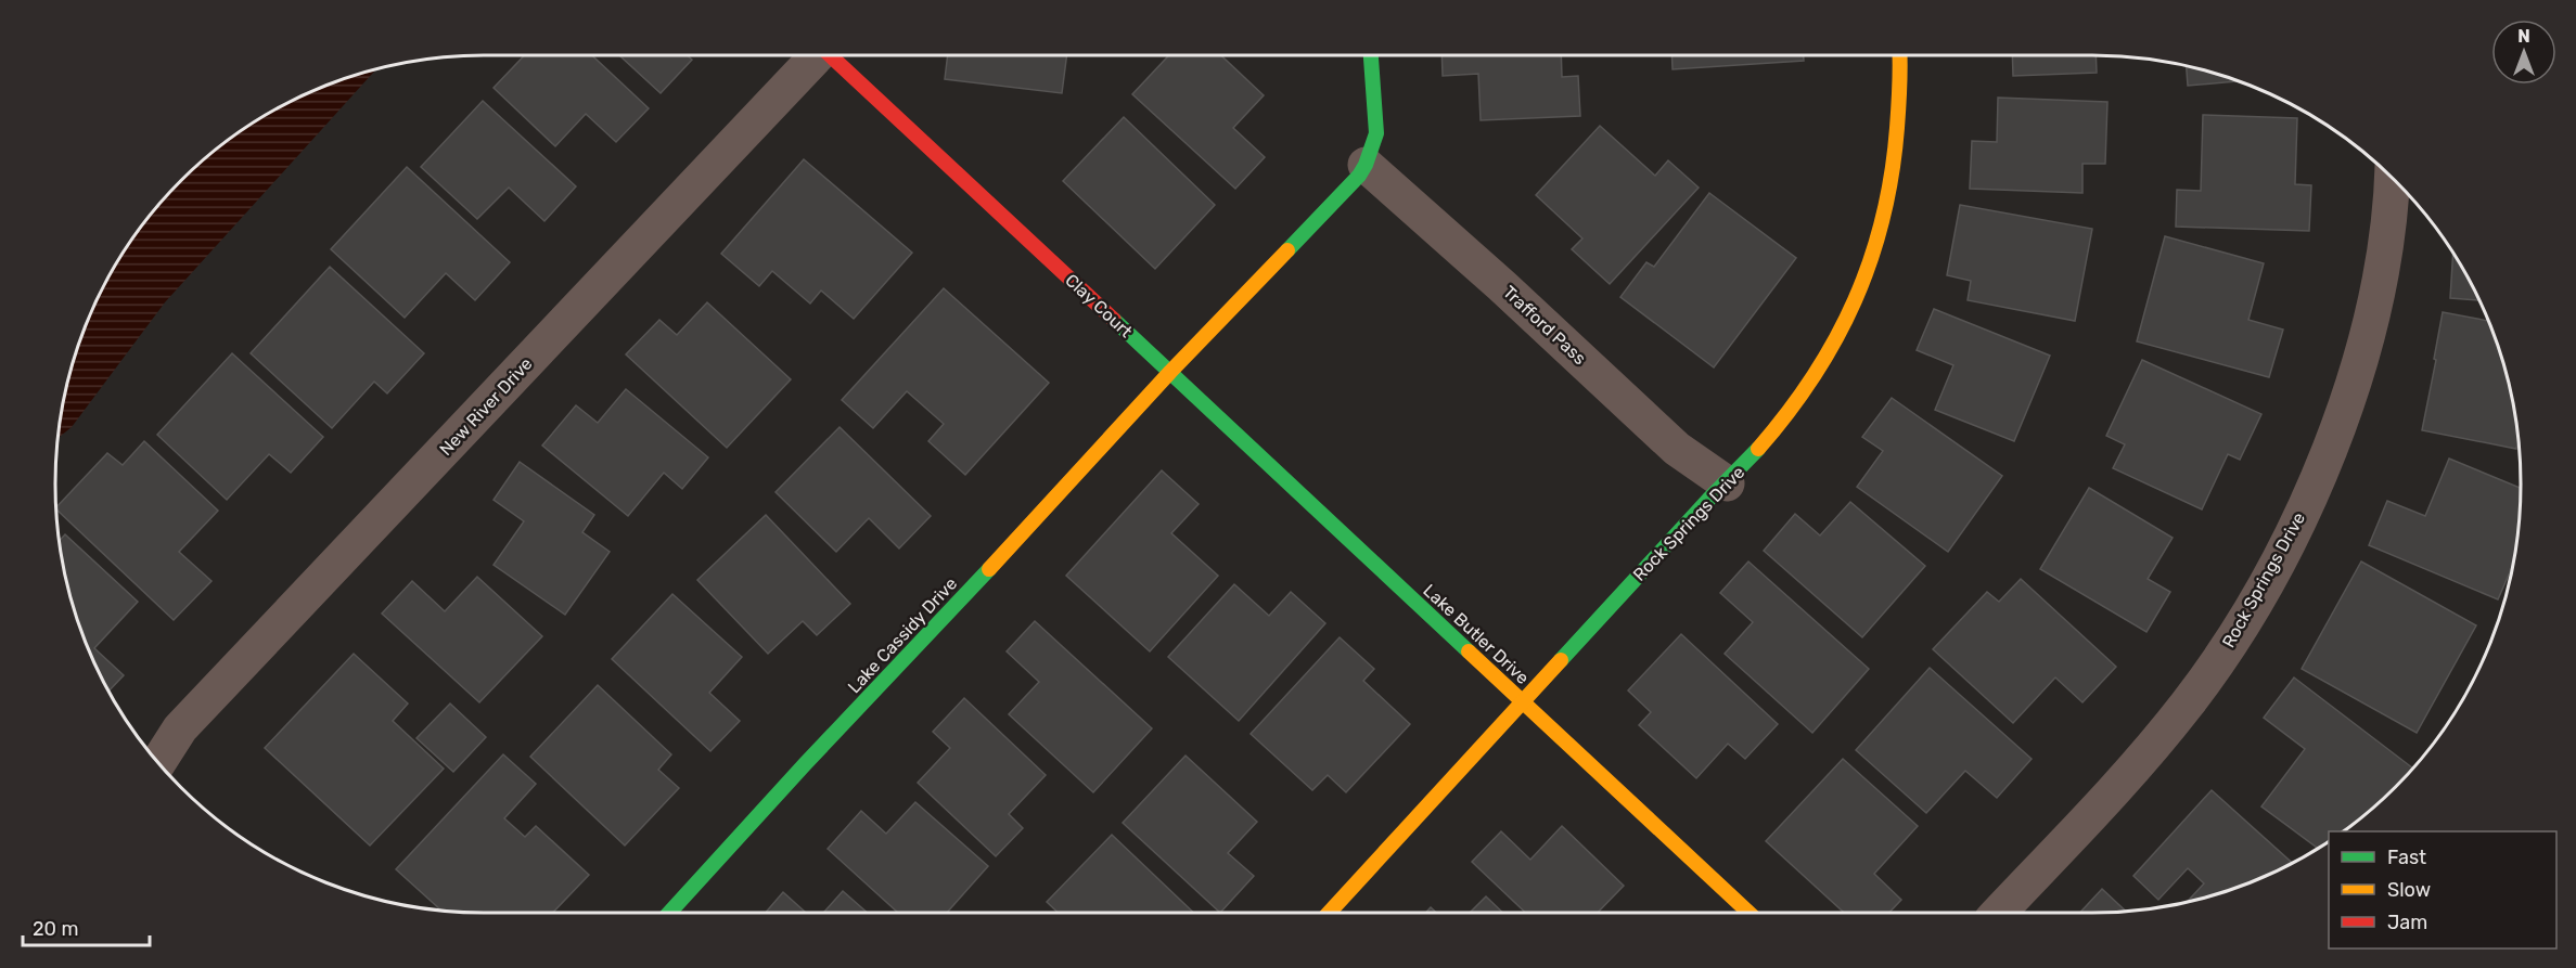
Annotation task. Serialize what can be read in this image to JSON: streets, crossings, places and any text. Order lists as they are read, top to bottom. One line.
{"streets":{"street":["Clay Court","Trafford Pass","New River Drive","Rock Springs Drive","Lake Butler Drive","Lake Cassidy Drive"]},"crossings":[["Clay Court","Lake Butler Drive"],["Clay Court","Lake Cassidy Drive"],["Trafford Pass","Rock Springs Drive"],["Rock Springs Drive","Lake Butler Drive"],["Lake Butler Drive","Lake Cassidy Drive"]],"legend":["Fast","Slow","Jam"],"scale_bar":"20 m","north":"top"}
